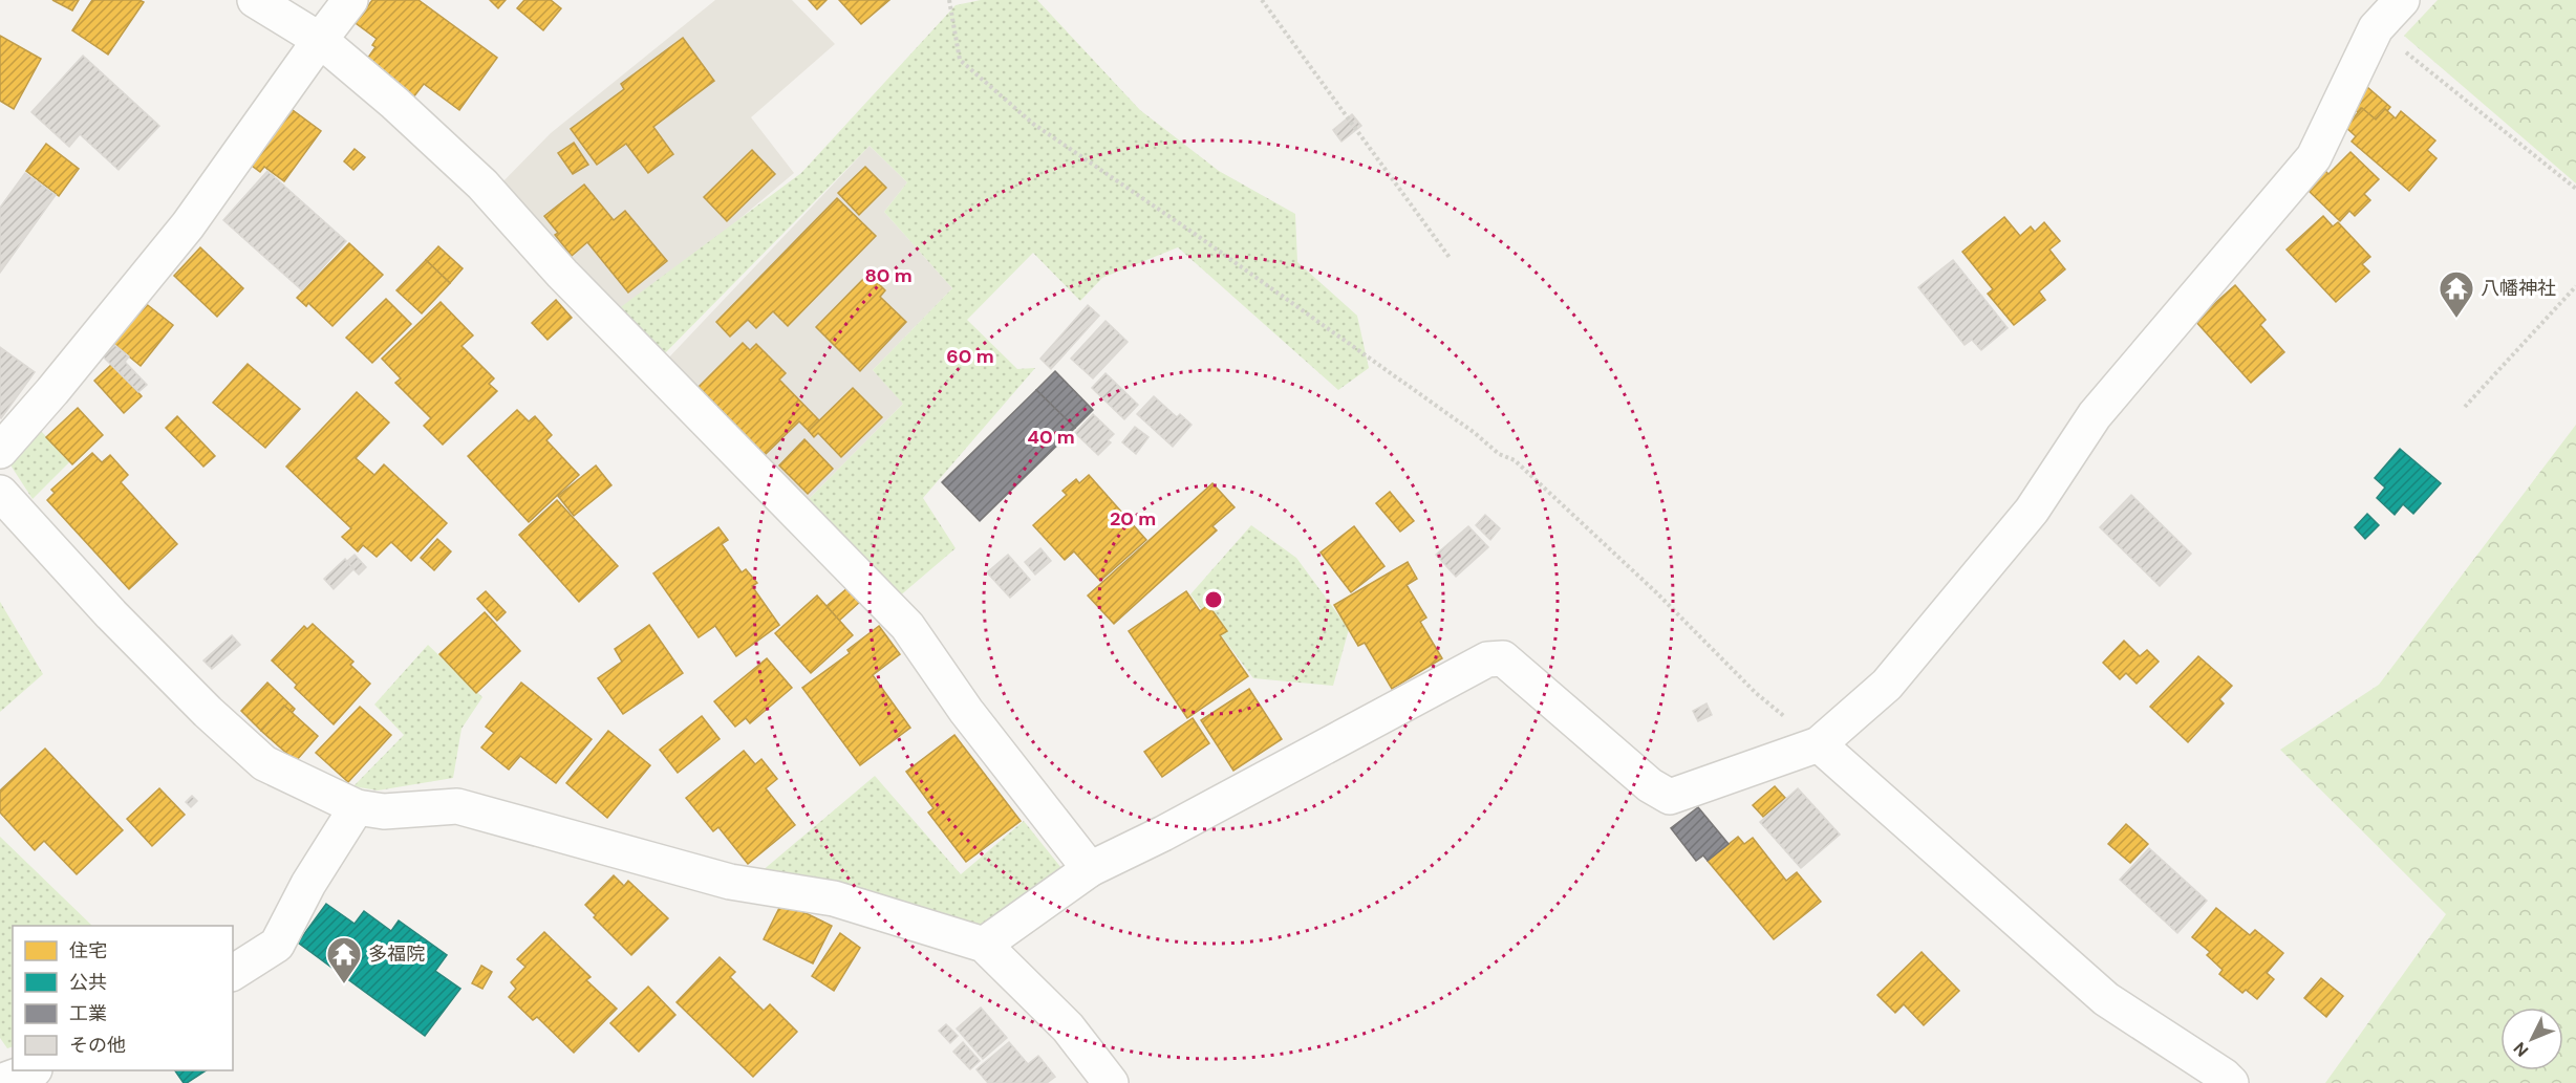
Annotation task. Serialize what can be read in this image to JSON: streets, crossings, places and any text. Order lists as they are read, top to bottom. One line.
{"places":{"temple":["八幡神社","多福院"]},"legend":["住宅","公共","工業","その他"],"north":"bottom left","rings":["80 m","60 m","40 m","20 m"]}
